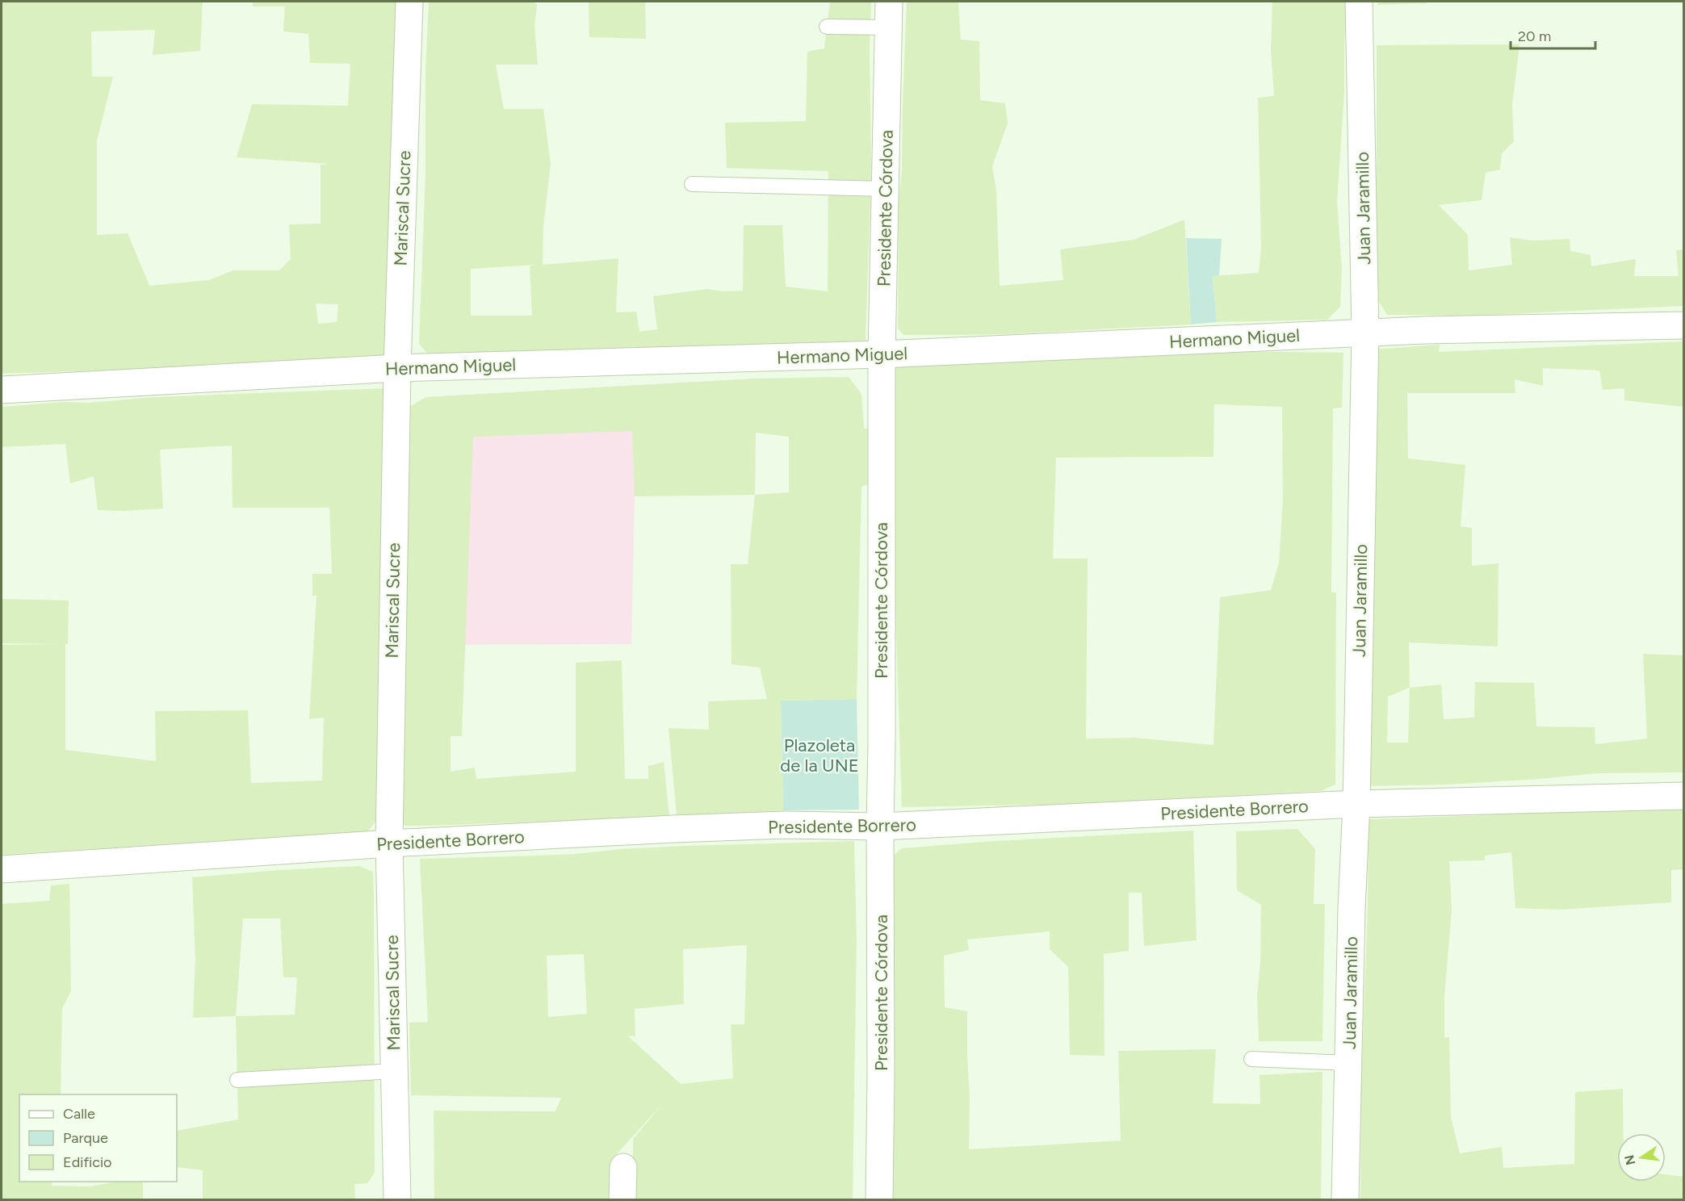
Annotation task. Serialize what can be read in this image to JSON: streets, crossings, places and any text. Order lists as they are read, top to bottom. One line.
{"streets":{"street":["Mariscal Sucre","Presidente Córdova","Juan Jaramillo","Hermano Miguel","Presidente Borrero"]},"crossings":[["Mariscal Sucre","Hermano Miguel"],["Mariscal Sucre","Presidente Borrero"],["Presidente Córdova","Hermano Miguel"],["Presidente Córdova","Presidente Borrero"],["Juan Jaramillo","Hermano Miguel"],["Juan Jaramillo","Presidente Borrero"]],"parks":["Plazoleta de la UNE"],"legend":["Calle","Parque","Edificio"],"scale_bar":"20 m","north":"left"}
